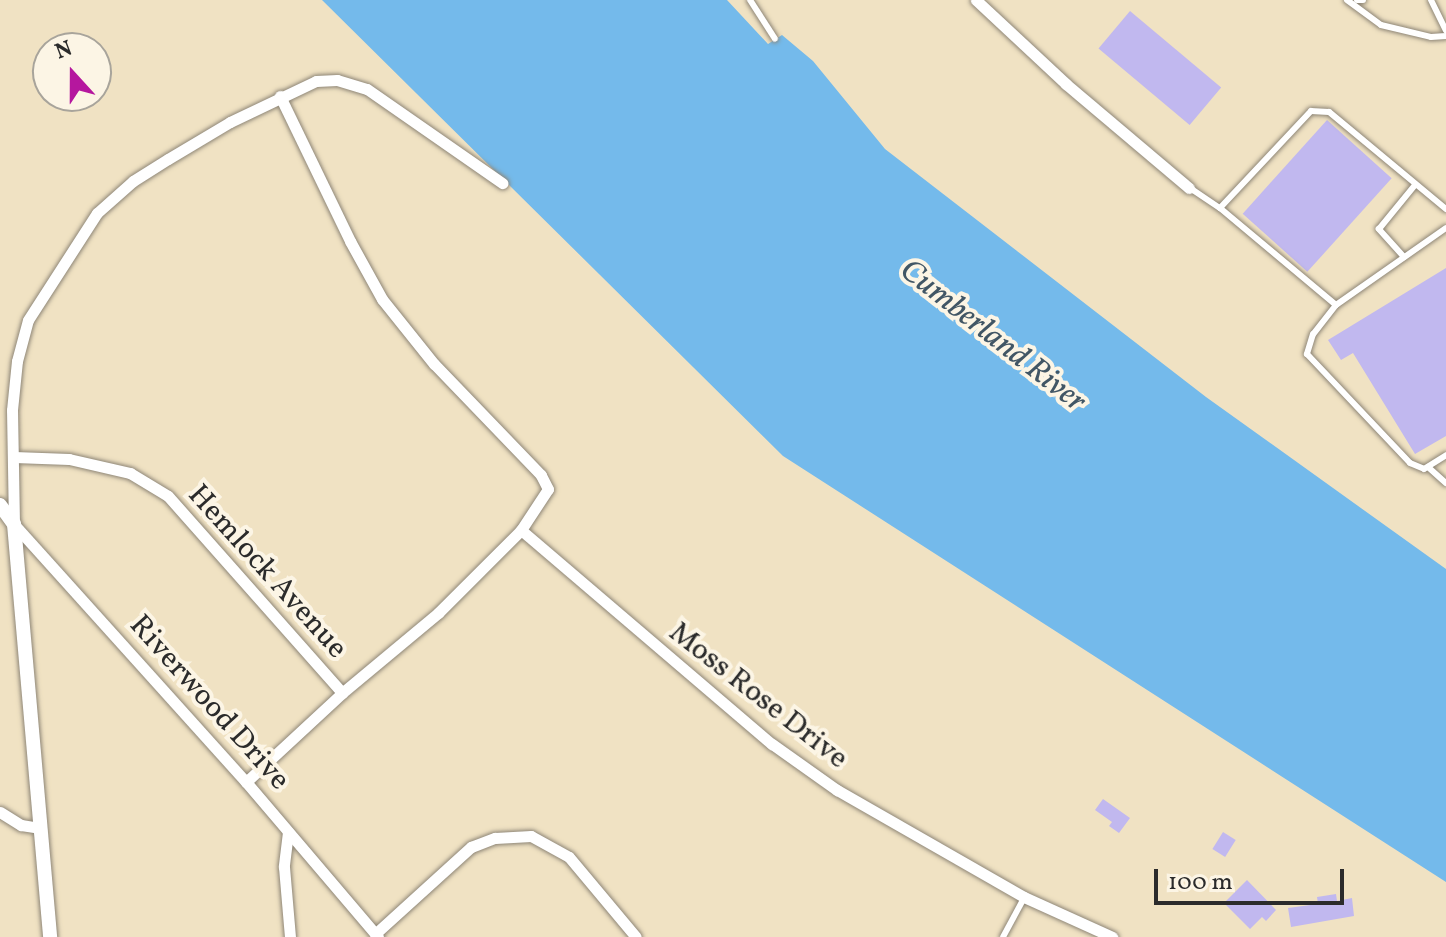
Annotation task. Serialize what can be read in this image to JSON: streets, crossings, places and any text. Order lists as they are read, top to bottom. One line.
{"streets":{"street":["Hemlock Avenue","Moss Rose Drive","Riverwood Drive"]},"water":["Cumberland River"],"scale_bar":"100 m","north":"top"}
